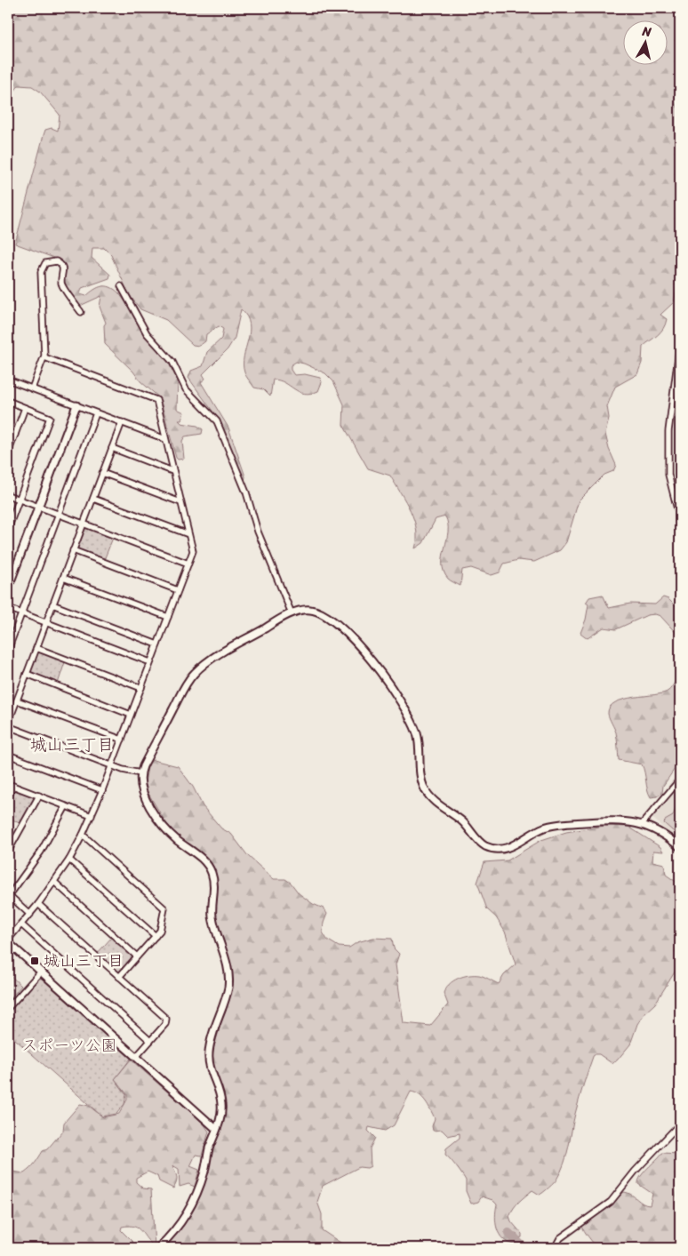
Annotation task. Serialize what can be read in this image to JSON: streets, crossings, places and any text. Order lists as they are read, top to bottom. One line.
{"districts":["城山三丁目"],"parks":["スポーツ公園"],"places":{"transit":["城山三丁目"]},"north":"top"}
